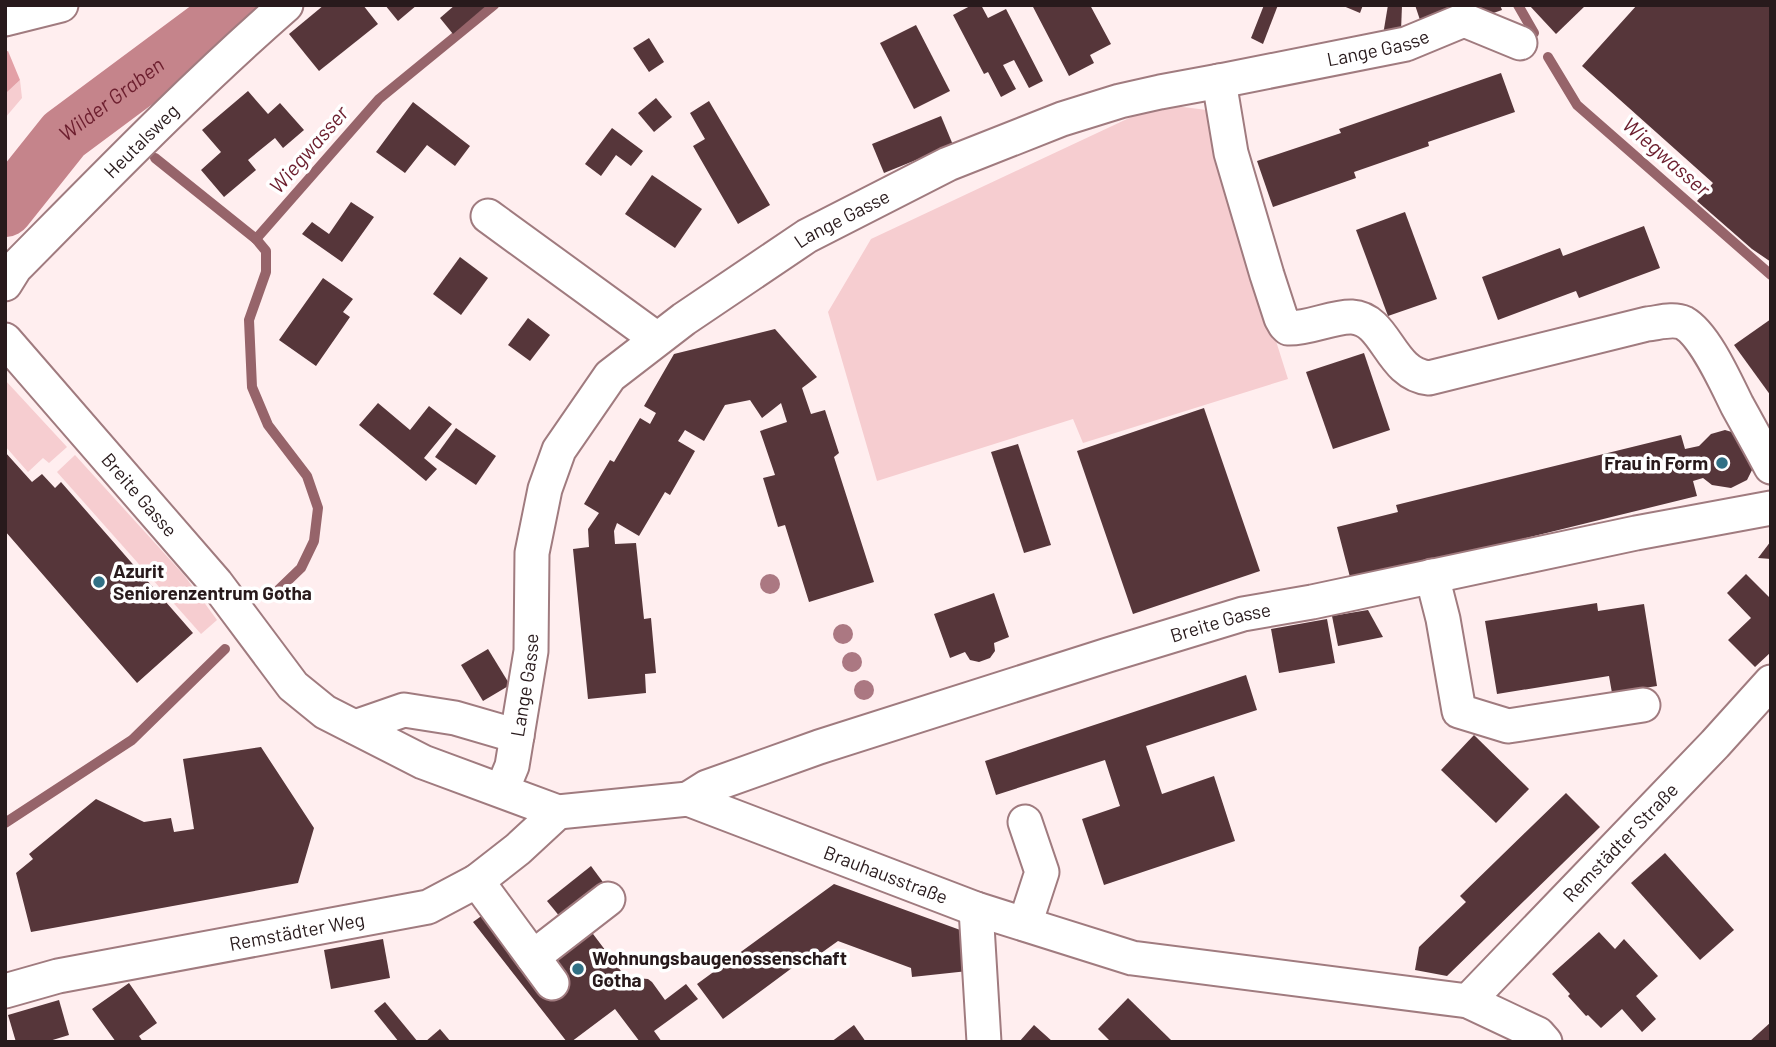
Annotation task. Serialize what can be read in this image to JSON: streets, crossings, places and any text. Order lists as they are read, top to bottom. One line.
{"streets":{"street":["Lange Gasse","Heutalsweg","Breite Gasse","Remstädter Straße","Brauhausstraße","Remstädter Weg"]},"crossings":[["Lange Gasse","Brauhausstraße"],["Breite Gasse","Brauhausstraße"],["Remstädter Straße","Brauhausstraße"],["Brauhausstraße","Remstädter Weg"]],"water":["Wilder Graben","Wiegwasser"],"places":["Frau in Form","Azurit Seniorenzentrum Gotha","Wohnungsbaugenossenschaft Gotha"]}
